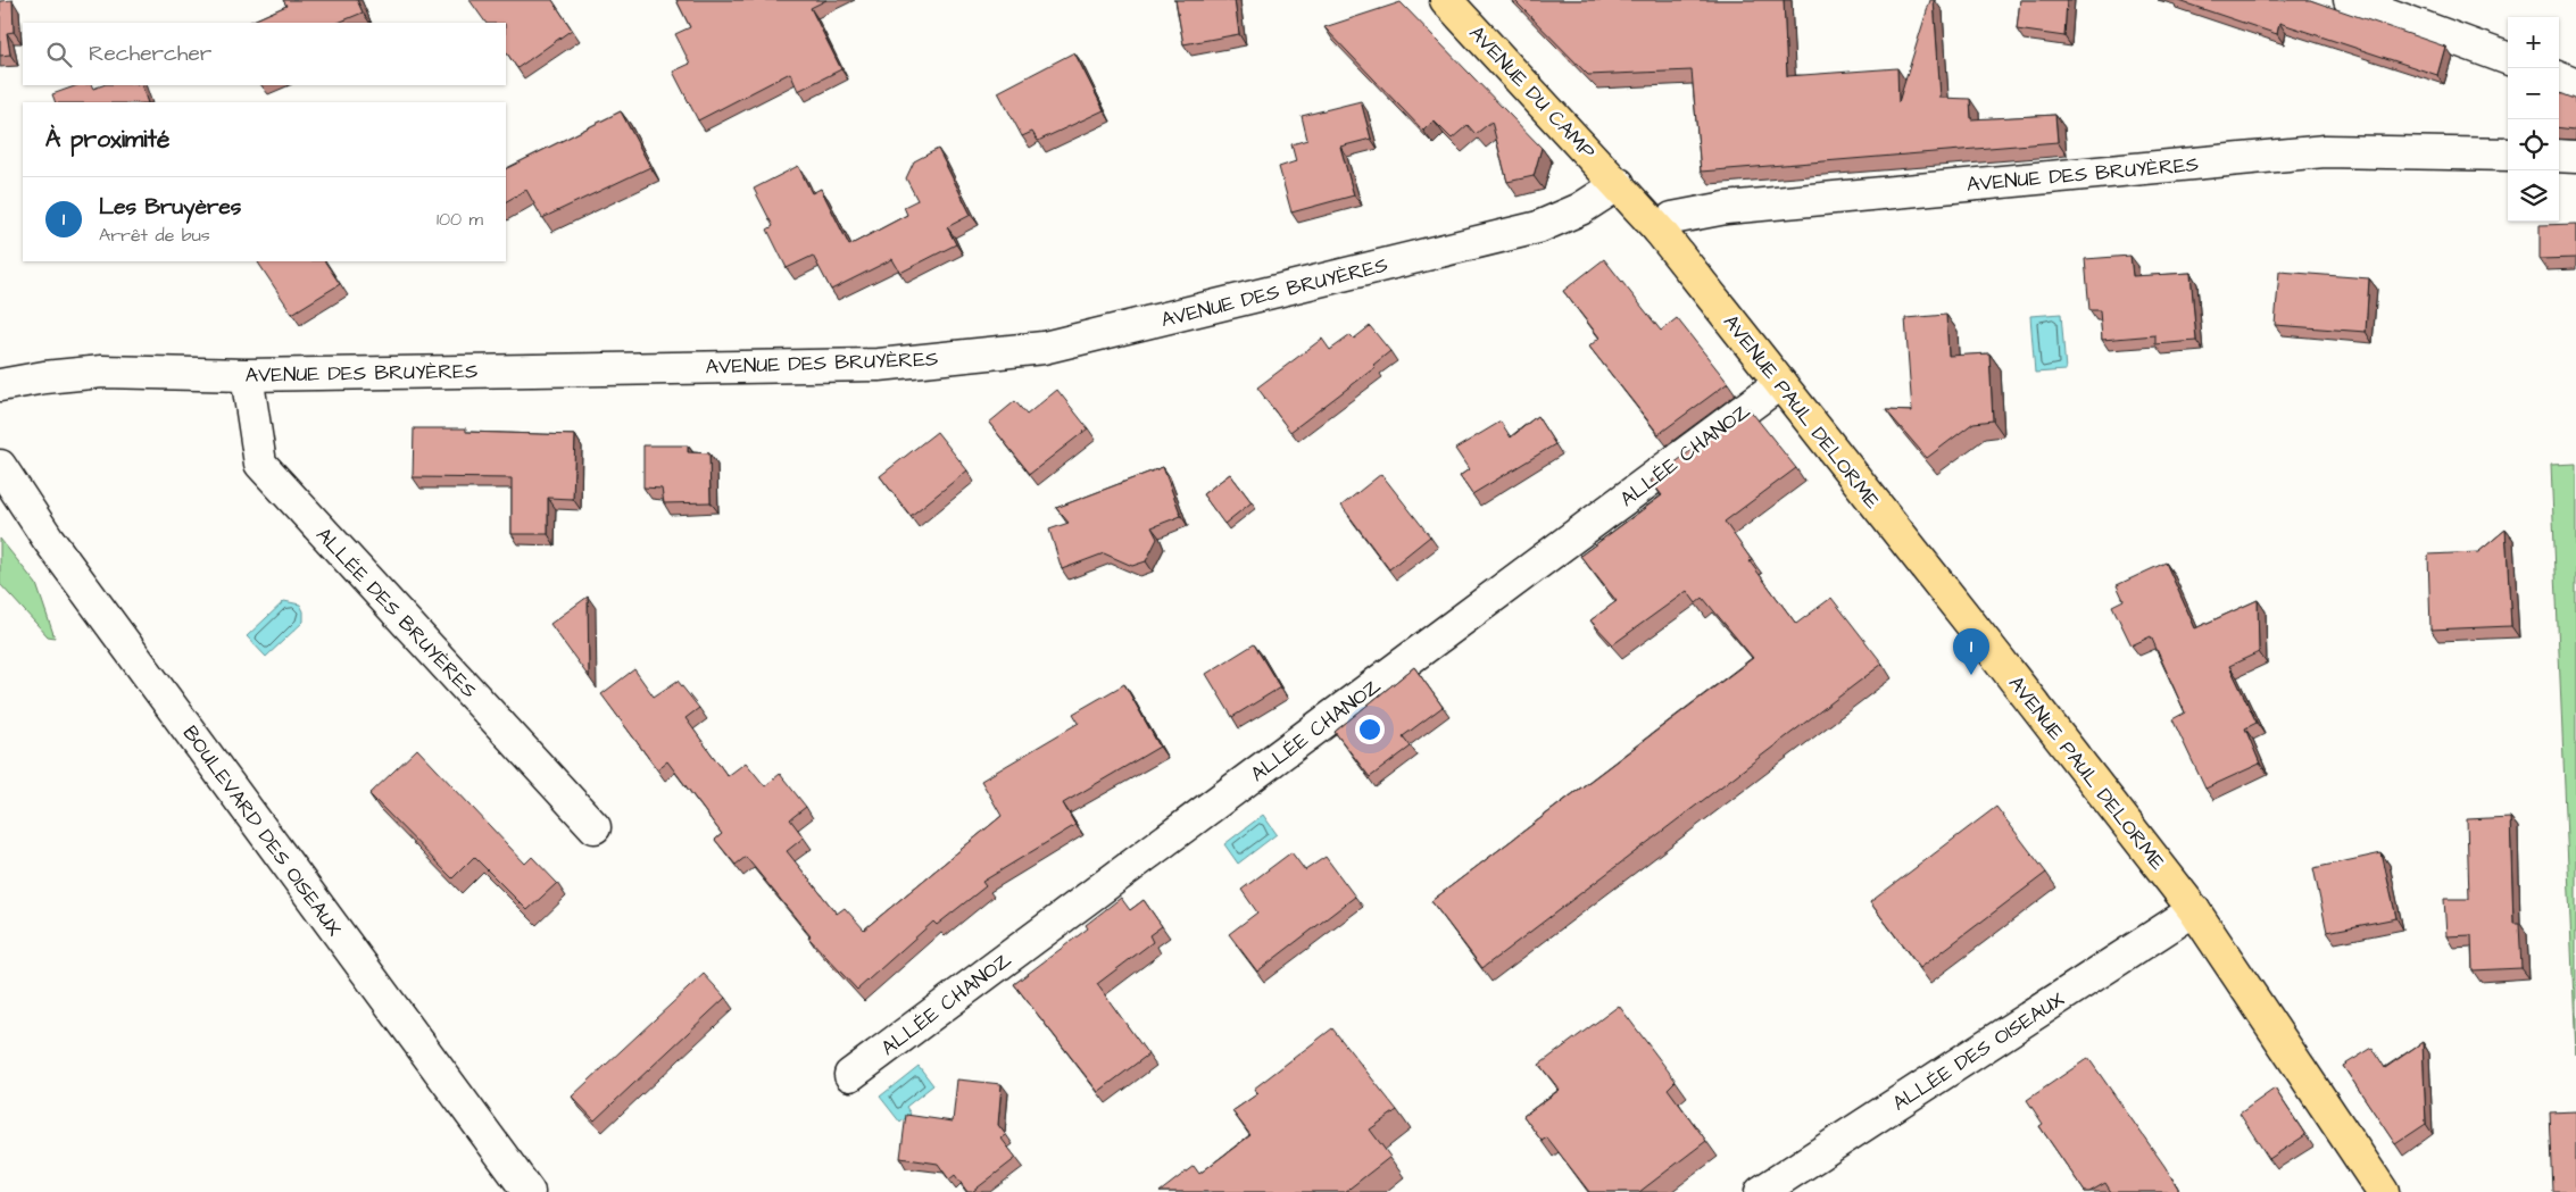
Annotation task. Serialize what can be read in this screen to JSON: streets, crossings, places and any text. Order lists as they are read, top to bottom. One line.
{"streets":{"main road":["AVENUE DU CAMP","AVENUE PAUL DELORME"],"street":["AVENUE DES BRUYÈRES","ALLÉE CHANOZ","ALLÉE DES BRUYÈRES","BOULEVARD DES OISEAUX","ALLÉE DES OISEAUX"]},"crossings":[["AVENUE DU CAMP","AVENUE DES BRUYÈRES"],["AVENUE DU CAMP","AVENUE PAUL DELORME"],["AVENUE DES BRUYÈRES","AVENUE PAUL DELORME"],["AVENUE DES BRUYÈRES","ALLÉE DES BRUYÈRES"],["AVENUE PAUL DELORME","ALLÉE CHANOZ"],["AVENUE PAUL DELORME","ALLÉE DES OISEAUX"]],"page":{"map_buttons":["+","−"],"search":"Rechercher","heading":"À proximité","list":[{"mark":"1","name":"Les Bruyères","note":"Arrêt de bus","value":"100 m"}],"pins":"1"}}
